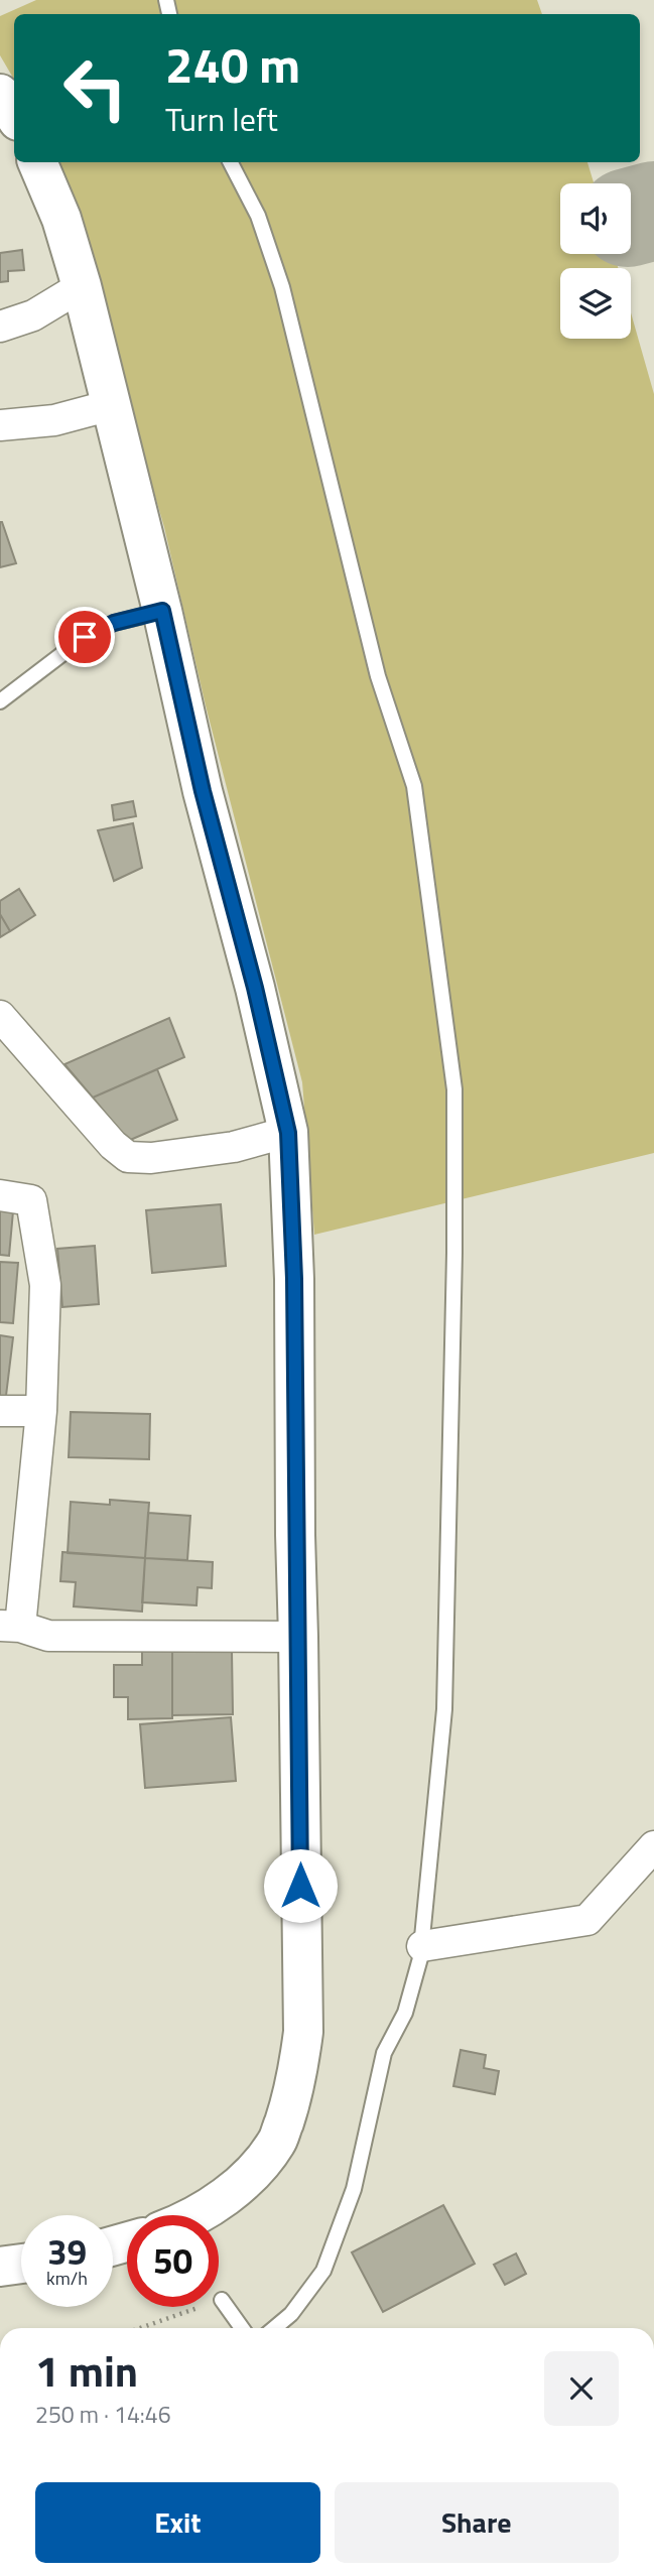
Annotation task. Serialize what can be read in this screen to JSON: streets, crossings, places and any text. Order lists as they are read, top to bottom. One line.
{"page":{"turn":["240 m","Turn left"],"speed":"39 km/h","limit":"50","heading":["1 min","250 m · 14:46"],"buttons":["Exit","Share"]}}
